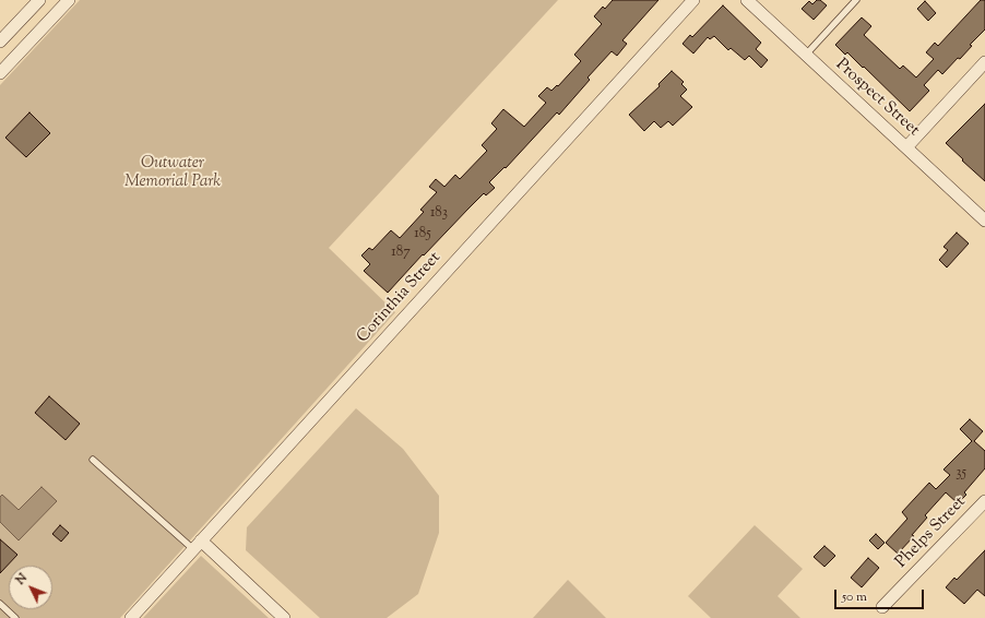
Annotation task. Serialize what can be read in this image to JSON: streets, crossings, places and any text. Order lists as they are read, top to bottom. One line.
{"streets":{"street":["Prospect Street","Corinthia Street","Phelps Street"]},"parks":["Outwater Memorial Park"],"house_numbers":["183","185","187","35"],"scale_bar":"50 m","north":"top left"}
